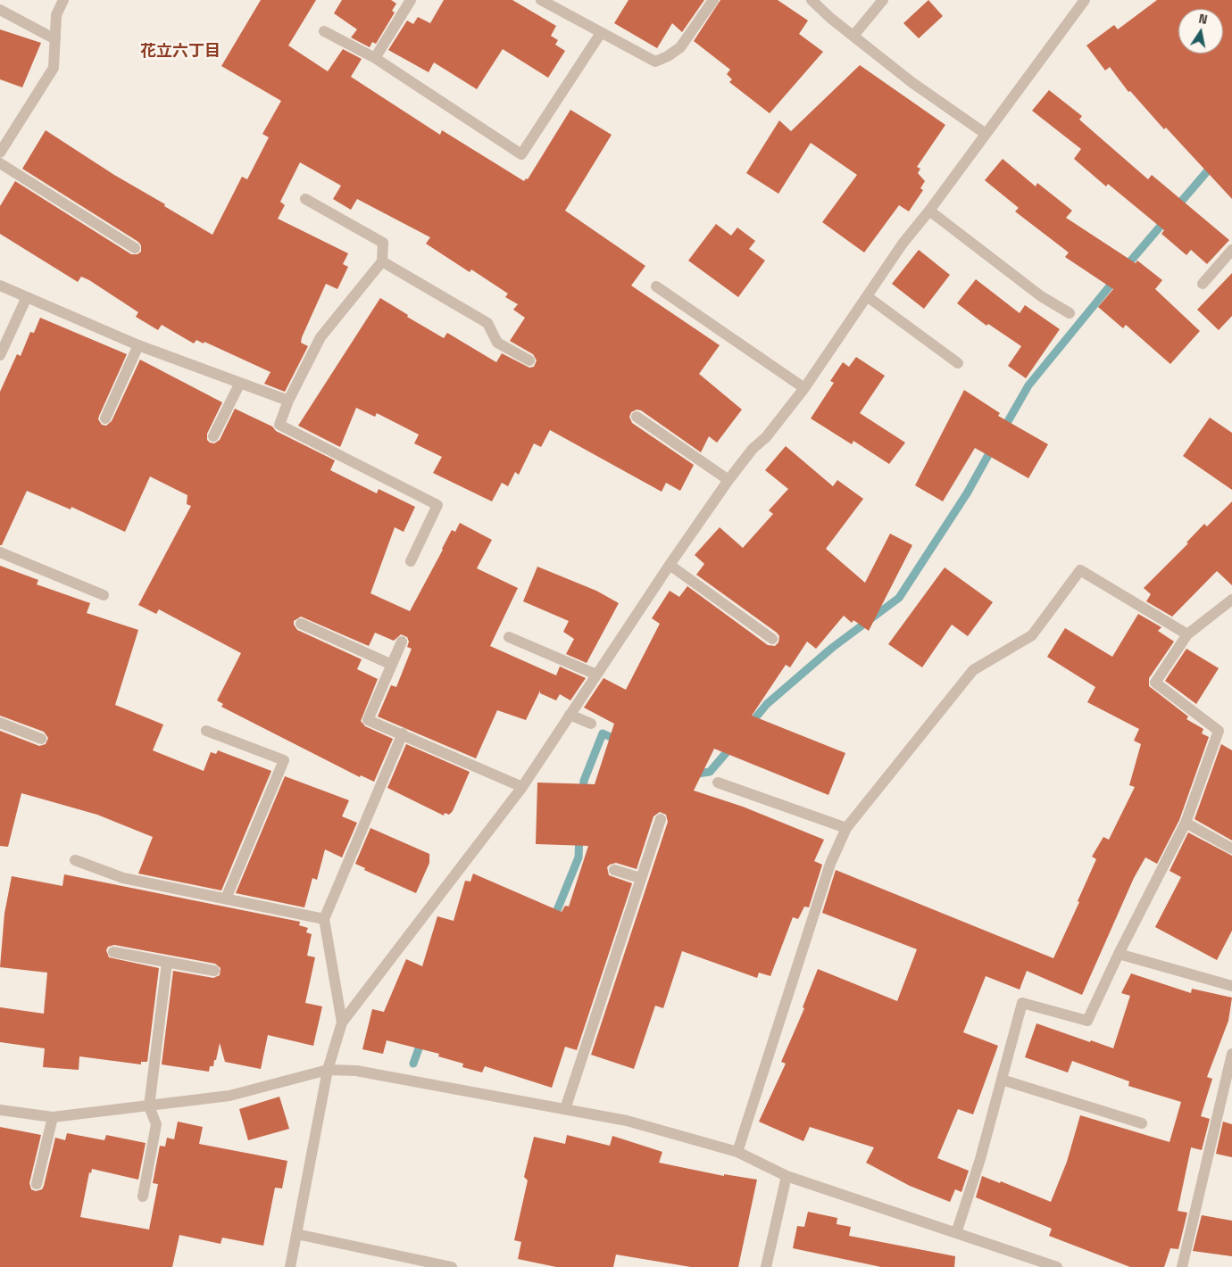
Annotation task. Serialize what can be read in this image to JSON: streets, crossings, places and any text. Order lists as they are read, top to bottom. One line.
{"districts":["花立六丁目"],"north":"top"}
